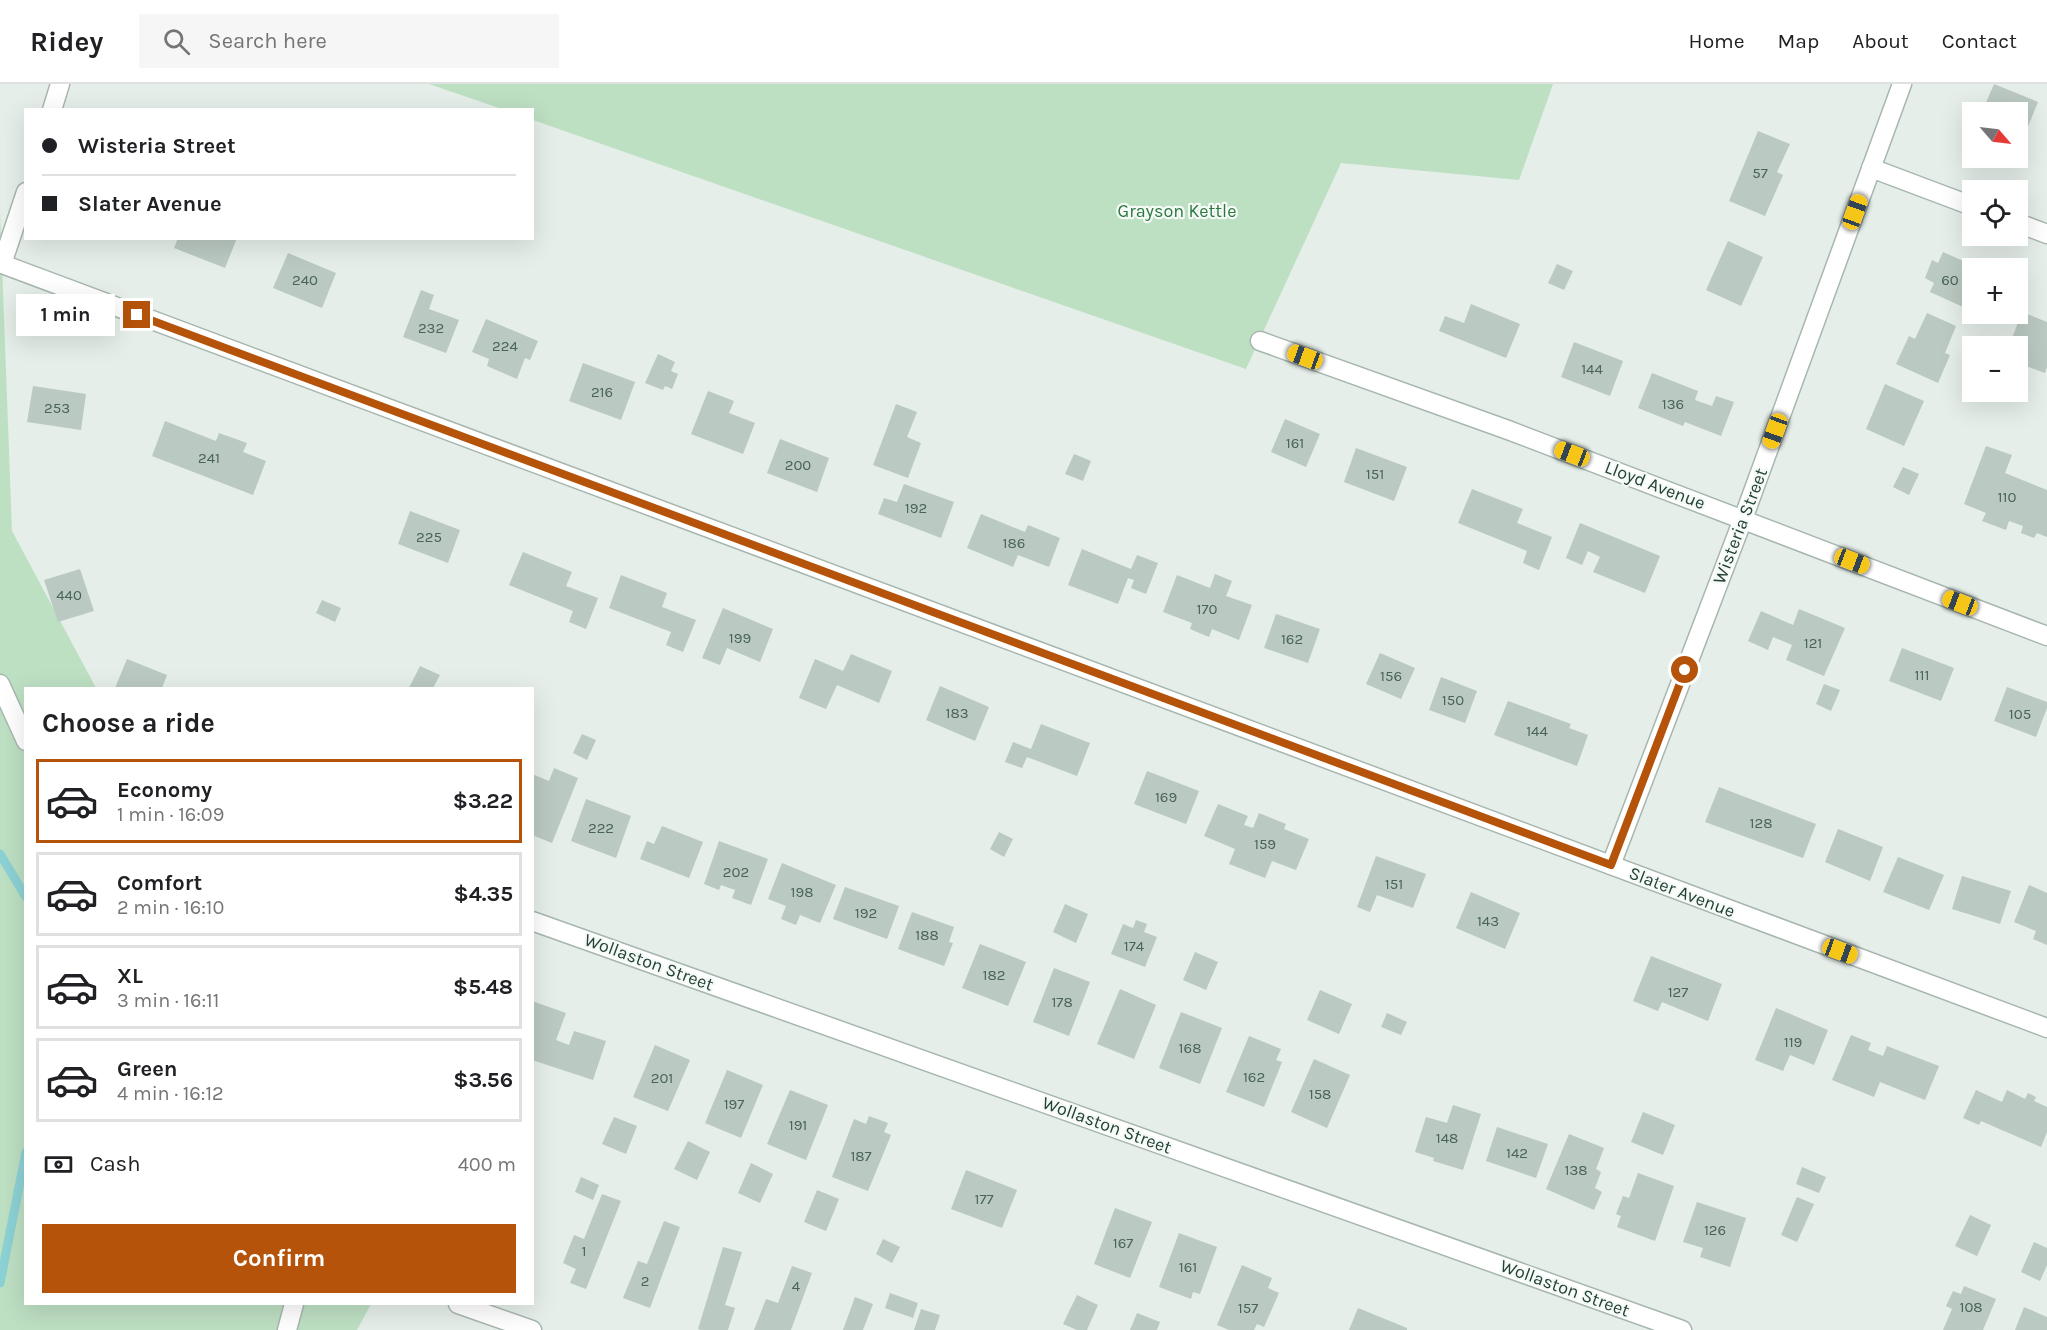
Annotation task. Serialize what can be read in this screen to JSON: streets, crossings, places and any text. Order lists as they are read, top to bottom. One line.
{"streets":{"street":["Lloyd Avenue","Wisteria Street","Slater Avenue","Wollaston Street"]},"crossings":[["Lloyd Avenue","Wisteria Street"],["Wisteria Street","Slater Avenue"]],"parks":["Grayson Kettle"],"house_numbers":["57","240","60","232","224","144","216","136","253","161","241","200","151","110","192","225","186","440","170","199","162","121","111","156","150","183","105","144","169","128","222","159","202","151","198","192","143","188","174","182","127","178","119","168","162","201","158","197","191","148","142","187","138","177","126","167","1","161","2","4","108","157"],"north":"bottom right","page":{"header":"Ridey","search":"Search here","nav":["Home","Map","About","Contact"],"map_buttons":["+","−"],"banner":["Wisteria Street","Slater Avenue"],"bubble":"1 min","heading":"Choose a ride","list":[{"name":"Economy","note":"1 min · 16:09","value":"$3.22"},{"name":"Comfort","note":"2 min · 16:10","value":"$4.35"},{"name":"XL","note":"3 min · 16:11","value":"$5.48"},{"name":"Green","note":"4 min · 16:12","value":"$3.56"}],"pay":["Cash","400 m"],"buttons":"Confirm"}}
